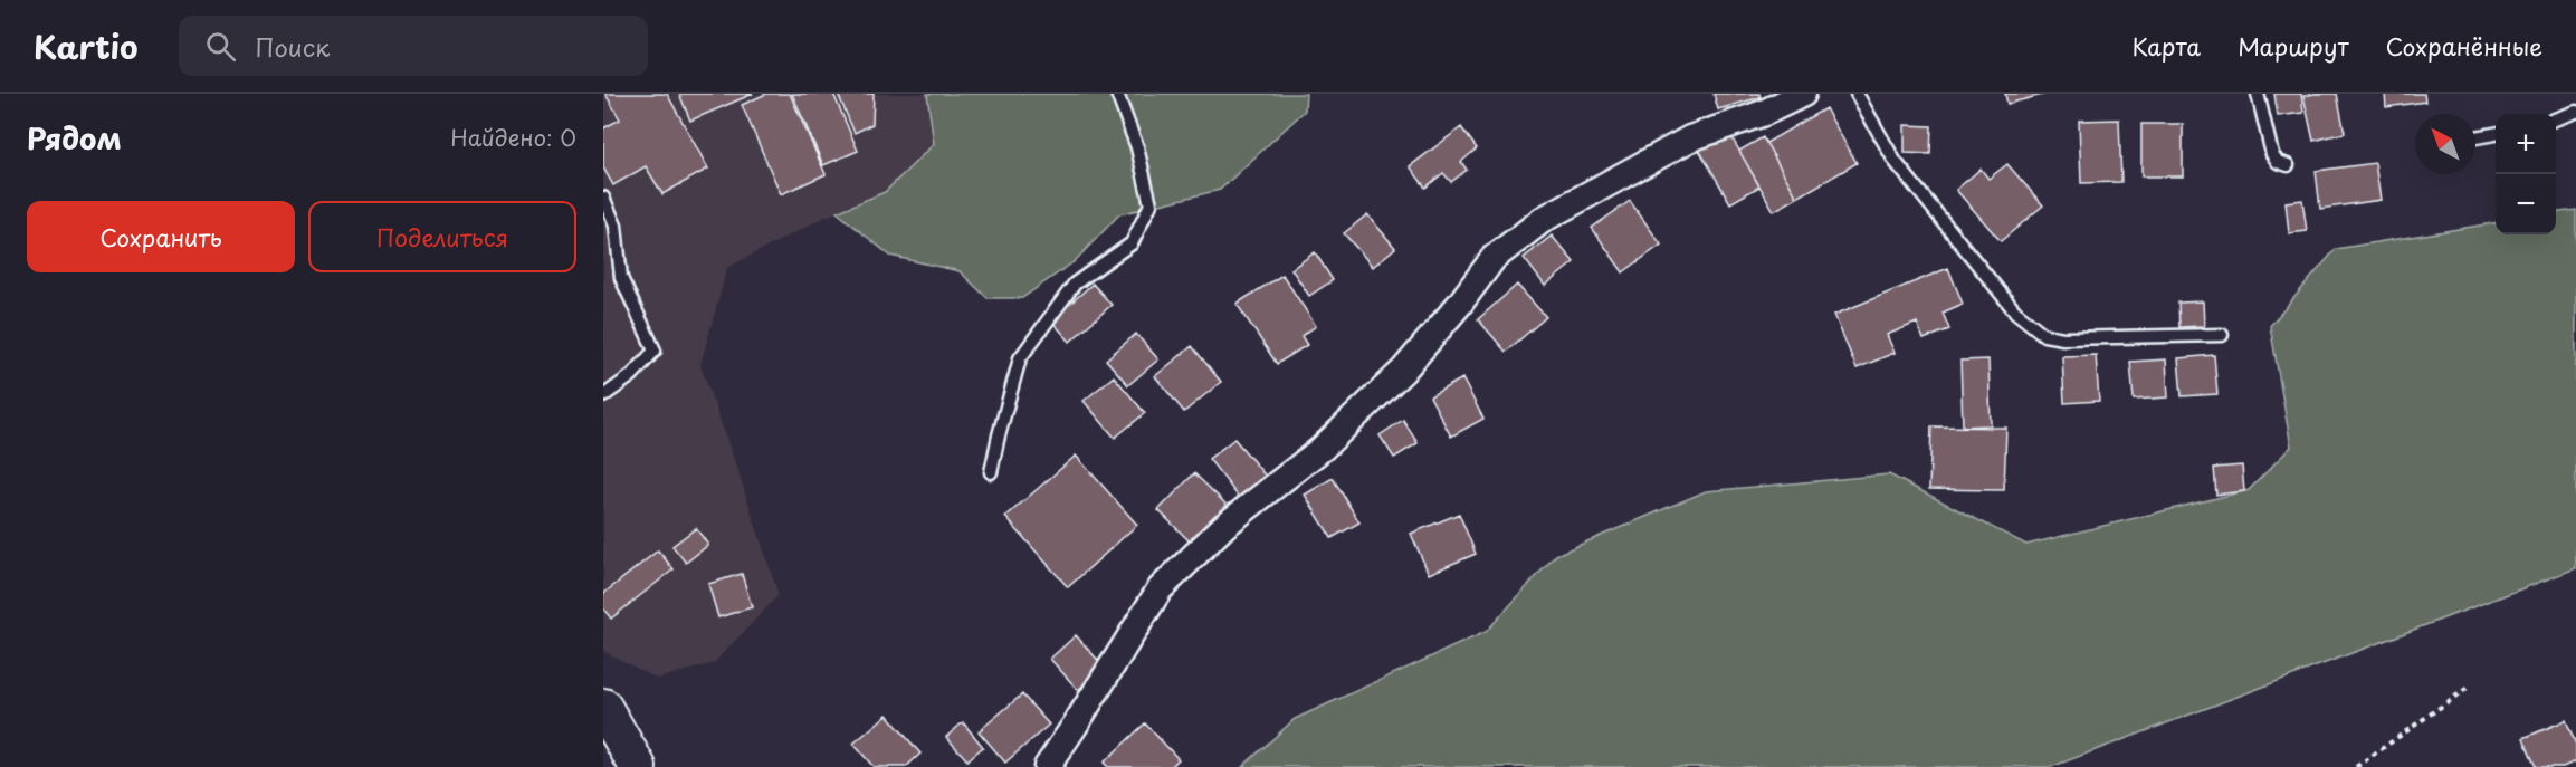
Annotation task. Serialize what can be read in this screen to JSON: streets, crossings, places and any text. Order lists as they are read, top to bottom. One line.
{"north":"top left","page":{"header":"Kartio","search":"Поиск","nav":["Карта","Маршрут","Сохранённые"],"heading":["Рядом","Найдено: 0"],"map_buttons":["+","−"],"buttons":["Сохранить","Поделиться"]}}
